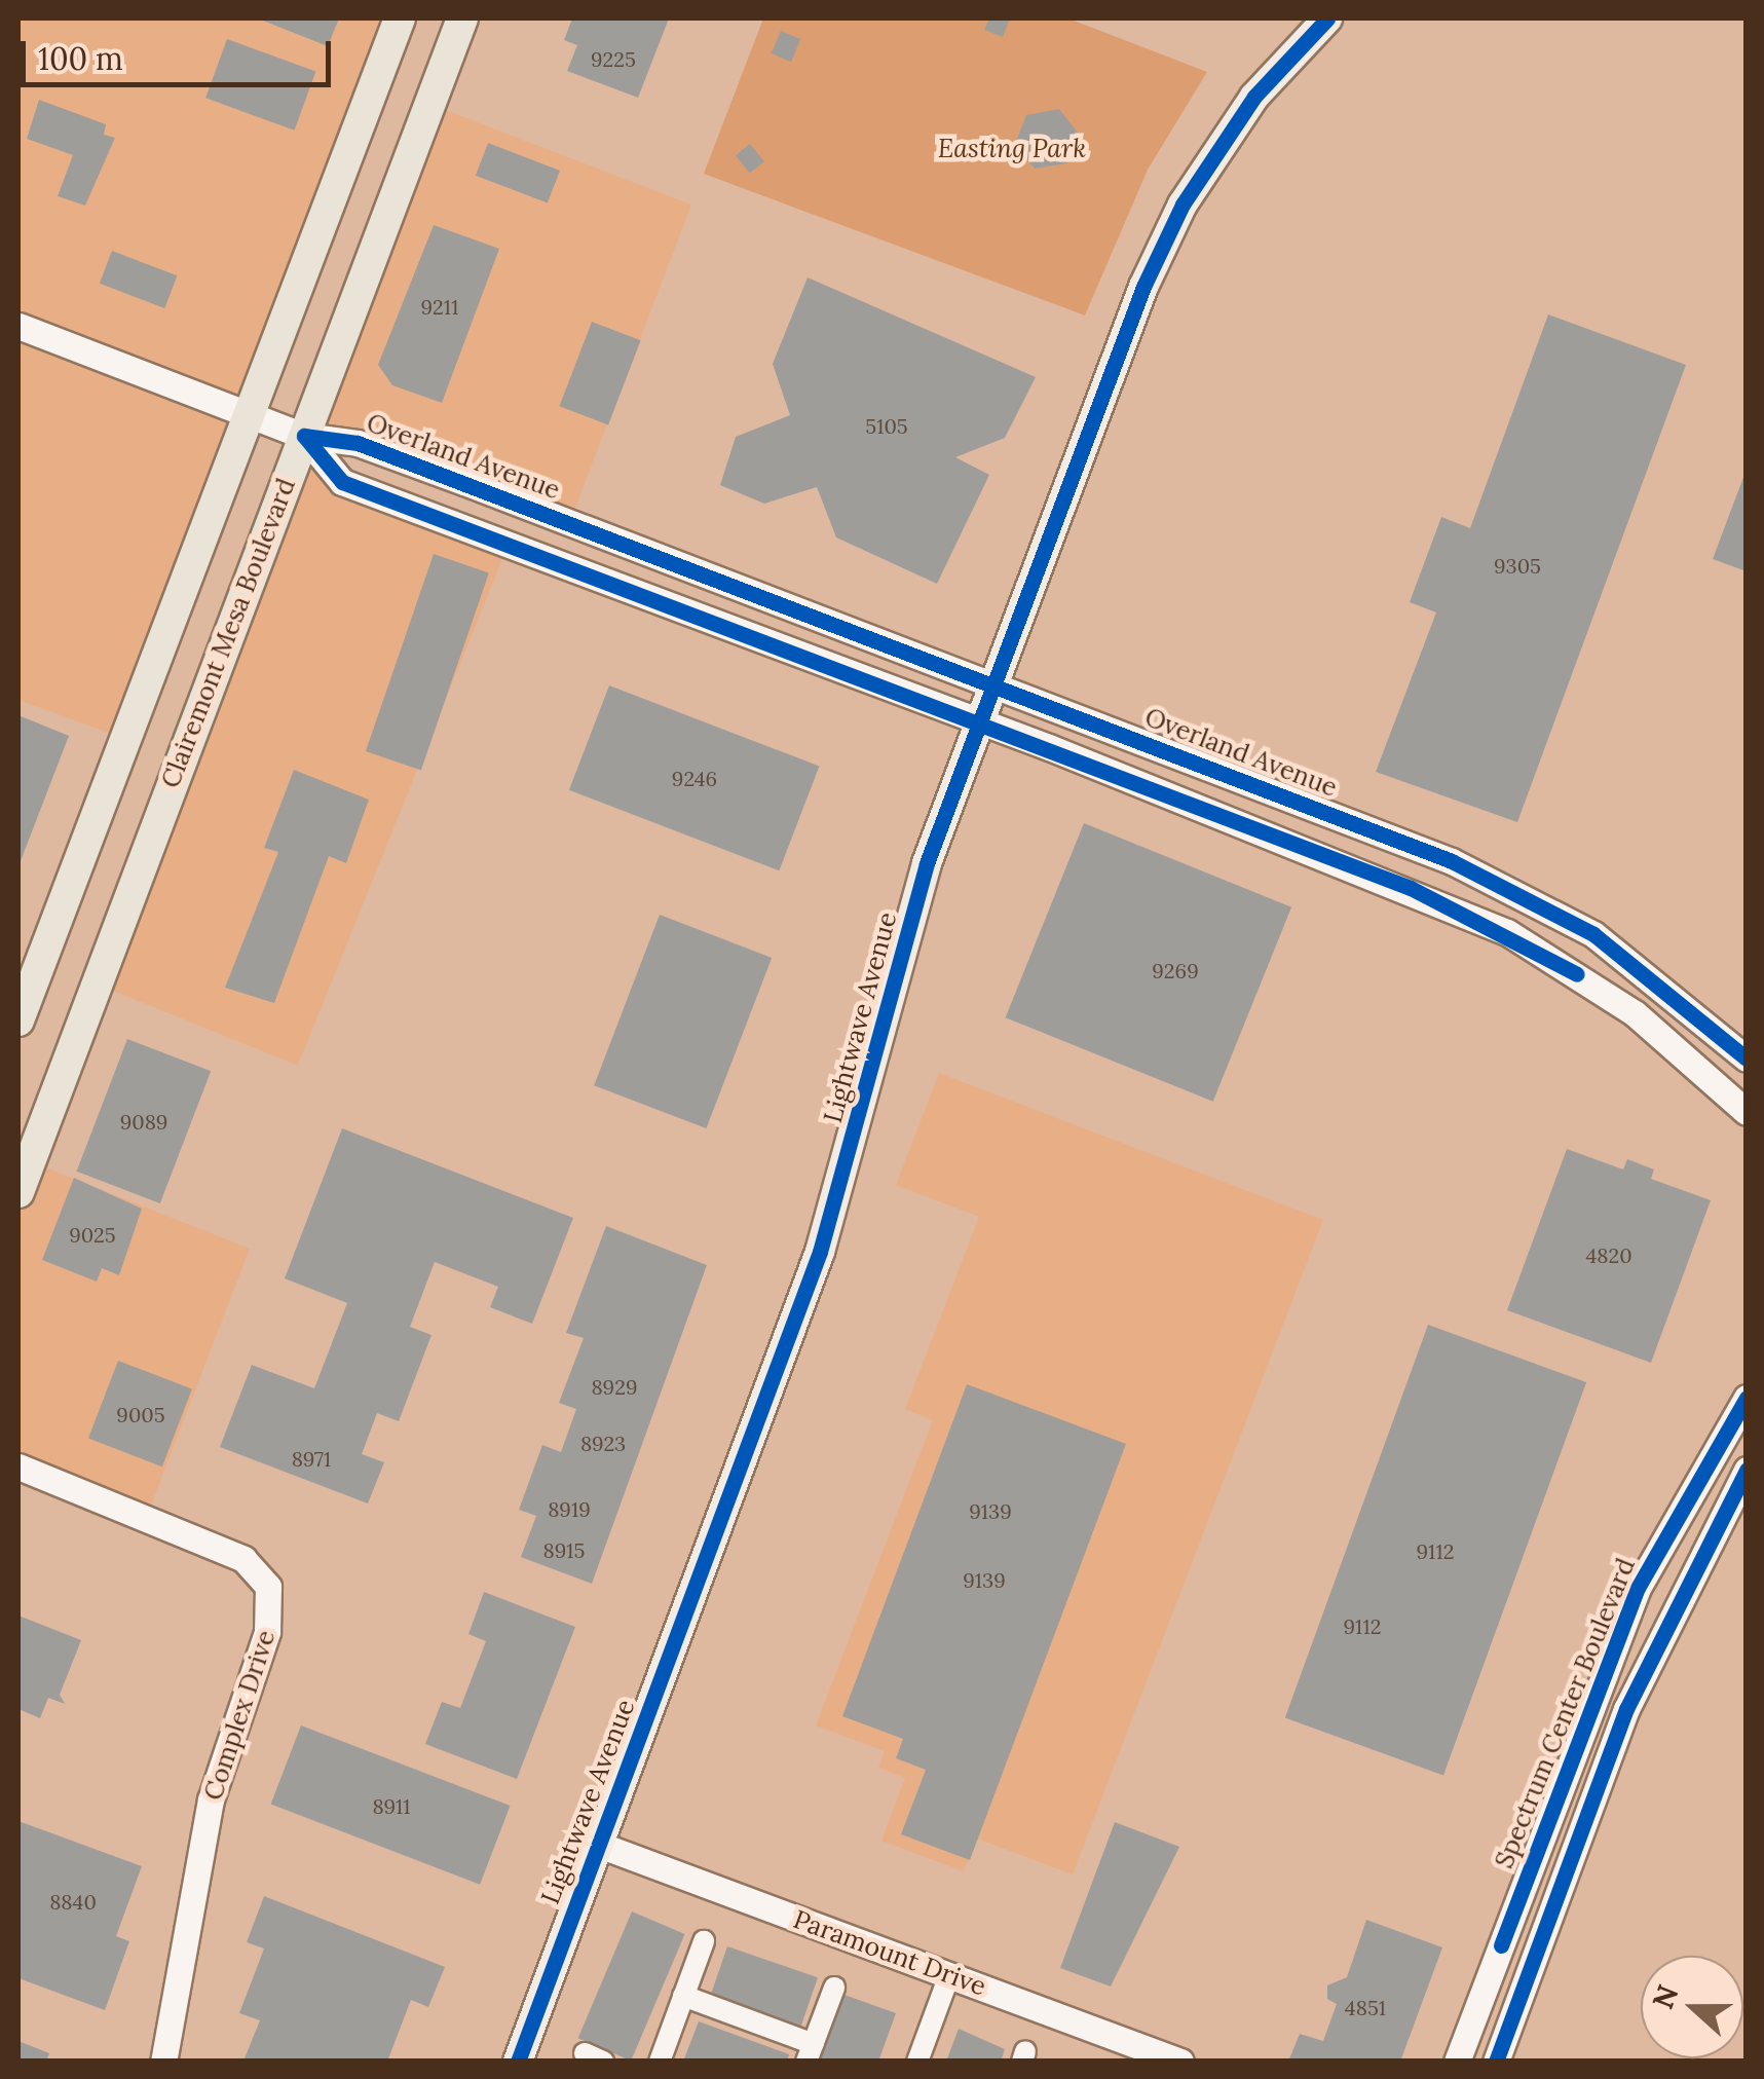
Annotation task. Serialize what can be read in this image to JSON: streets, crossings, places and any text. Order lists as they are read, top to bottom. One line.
{"streets":{"main road":["Clairemont Mesa Boulevard","Lightwave Avenue"],"street":["Overland Avenue","Spectrum Center Boulevard","Complex Drive","Paramount Drive"]},"crossings":[["Overland Avenue","Clairemont Mesa Boulevard"],["Overland Avenue","Lightwave Avenue"],["Lightwave Avenue","Paramount Drive"]],"parks":["Easting Park"],"house_numbers":["9225","9211","5105","9305","9246","9269","9089","9025","4820","8929","9005","8923","8971","8919","9139","8915","9112","9139","9112","8911","8840","4851"],"scale_bar":"100 m","north":"left"}
